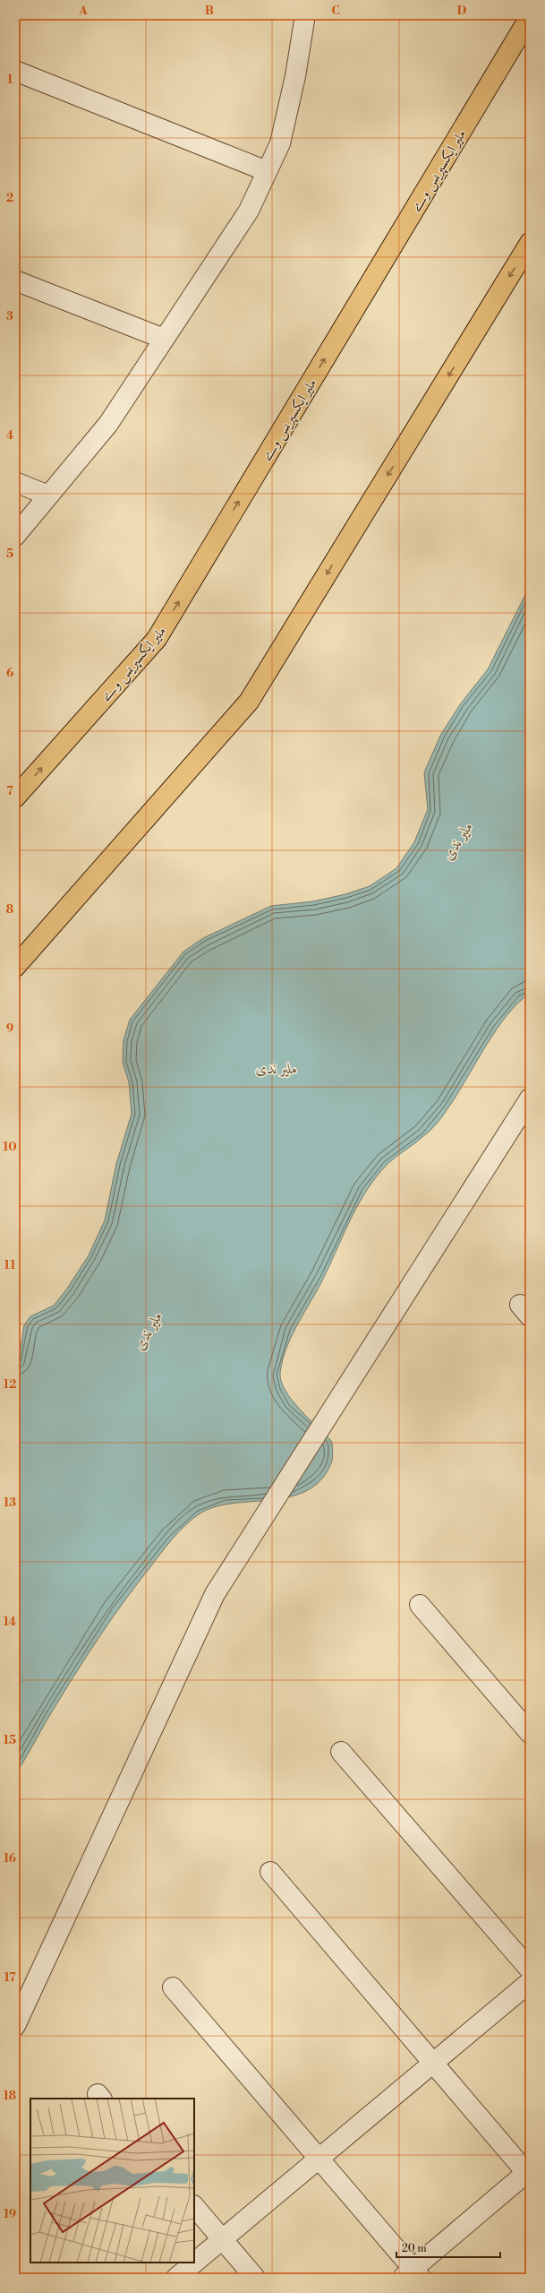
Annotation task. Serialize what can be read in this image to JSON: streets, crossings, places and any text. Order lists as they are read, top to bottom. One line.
{"streets":{"highway":["ملیر ایکسپریس وے"]},"water":["ملیر ندی"],"scale_bar":"20 m","grid":{"columns":["A","B","C","D"],"rows":["1","2","3","4","5","6","7","8","9","10","11","12","13","14","15","16","17","18","19"]}}
